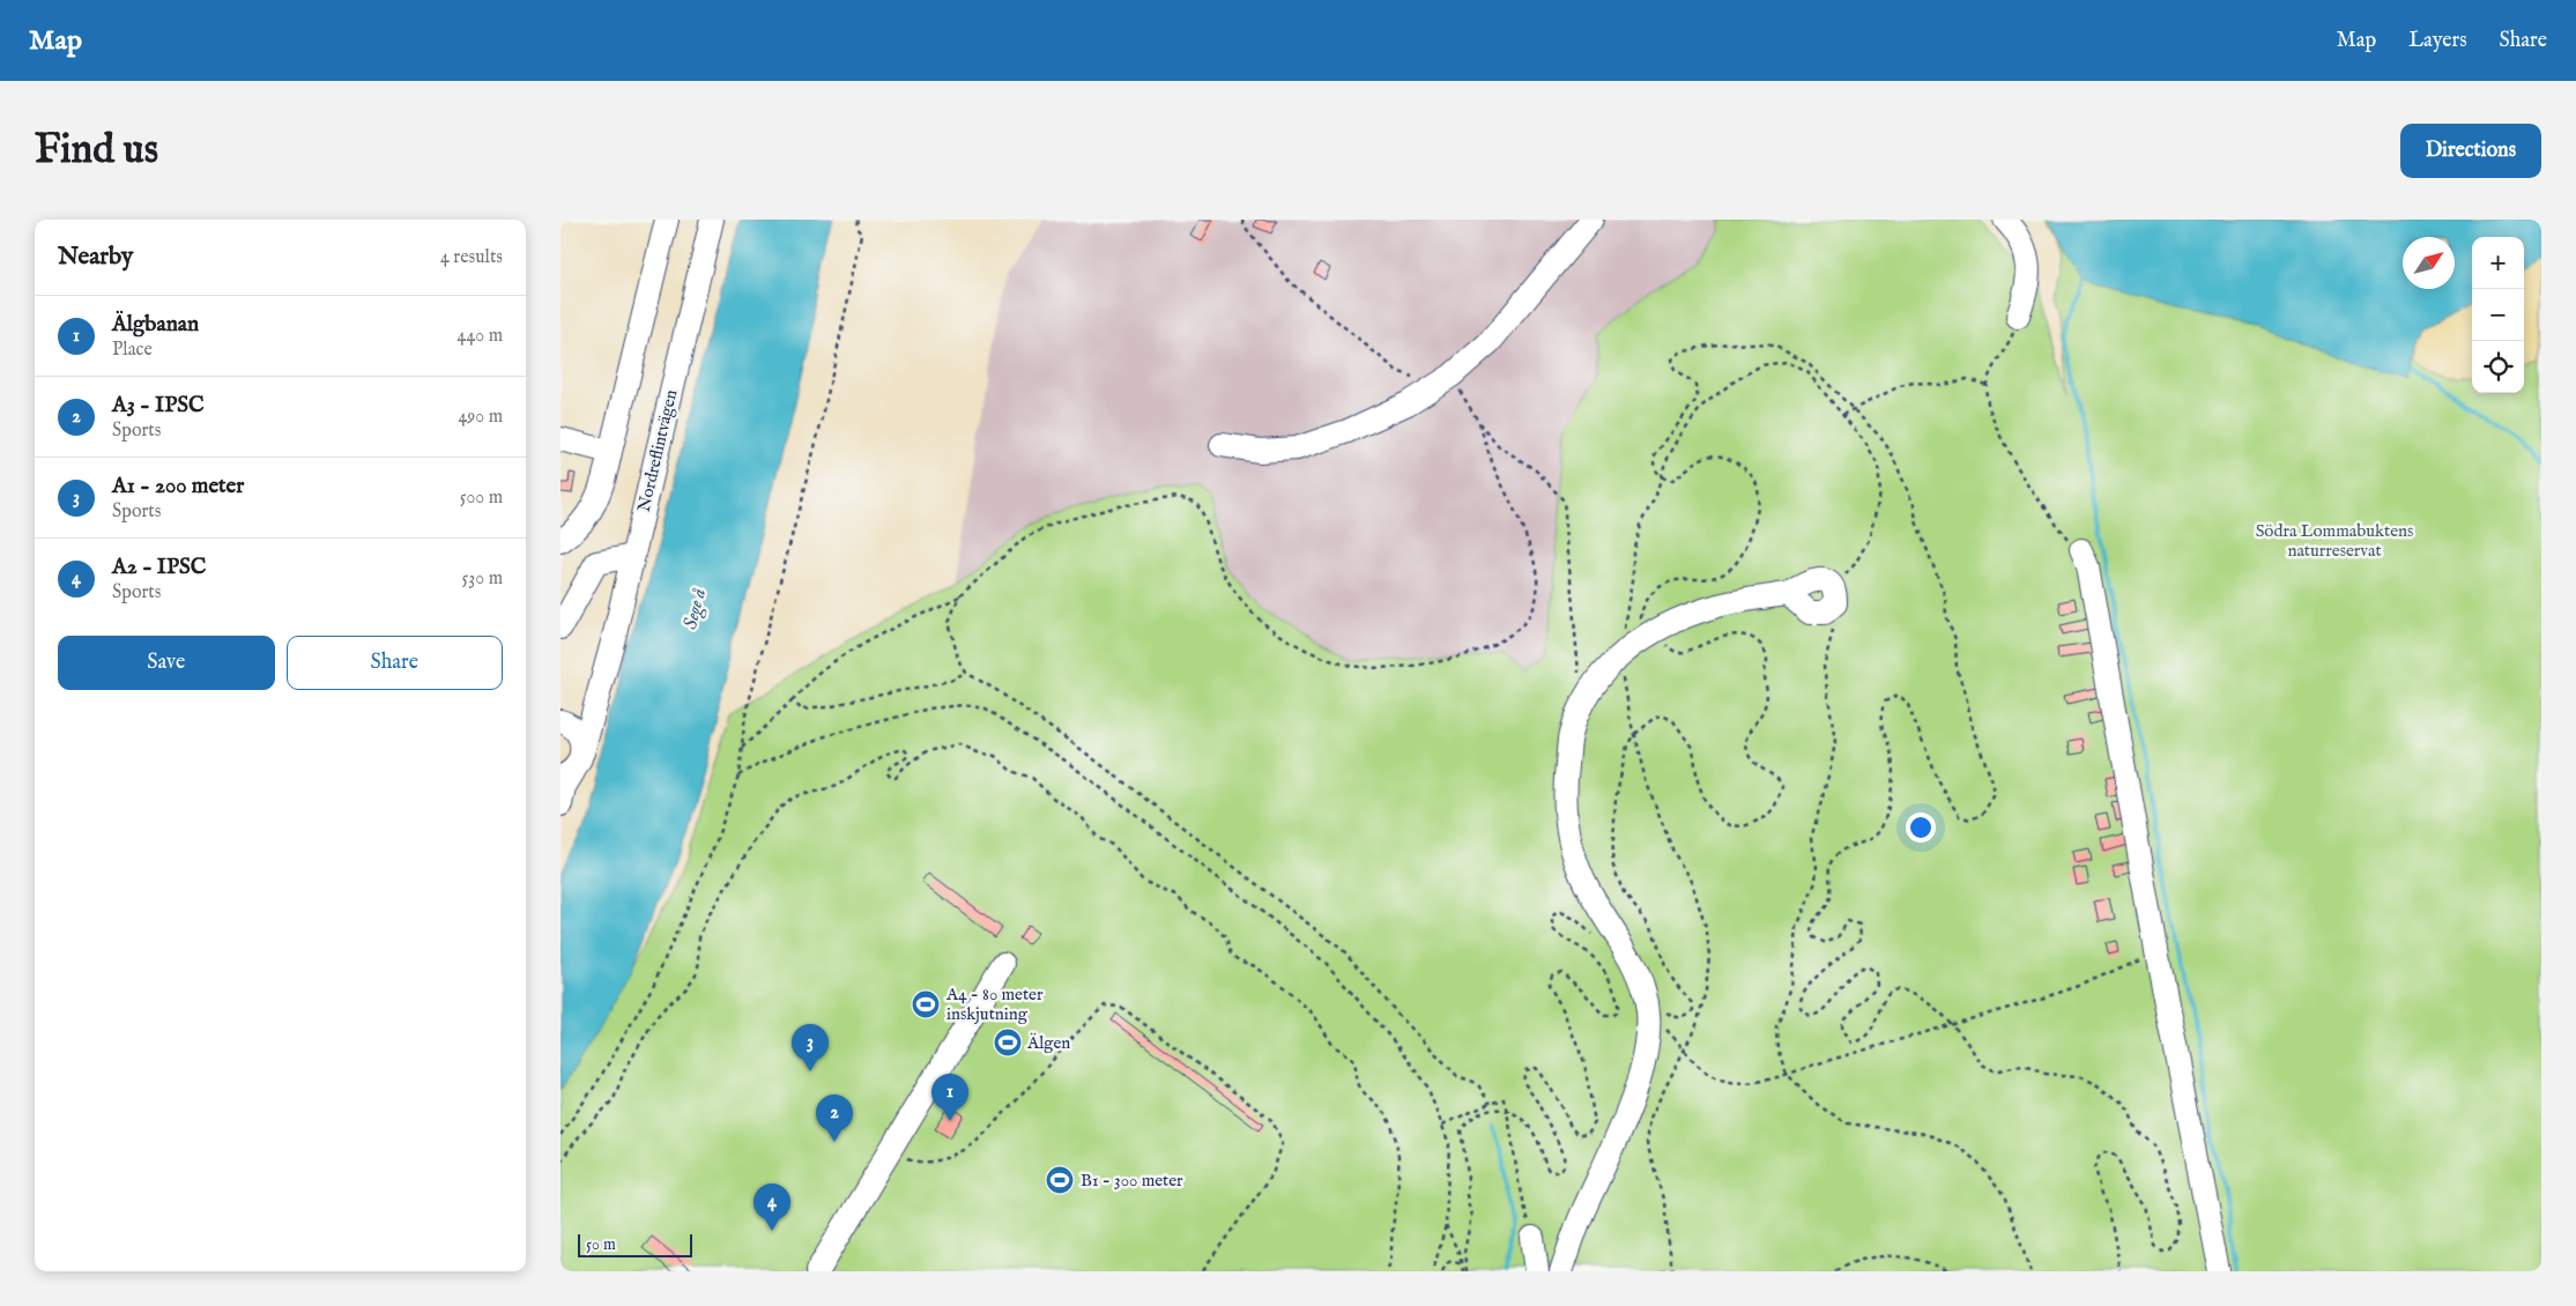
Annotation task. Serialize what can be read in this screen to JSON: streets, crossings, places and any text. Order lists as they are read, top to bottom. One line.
{"streets":{"street":["Nordreflintvägen"]},"water":["Sege å"],"parks":["Södra Lommabuktens naturreservat"],"places":{"sports":["A4 - 80 meter inskjutning","Älgen","B1 - 300 meter"]},"scale_bar":"50 m","north":"top right","page":{"header":"Map","nav":["Map","Layers","Share"],"buttons":["Directions",["Save","Share"]],"title":"Find us","heading":["Nearby","4 results"],"map_buttons":["+","−"],"list":[{"mark":"1","name":"Älgbanan","note":"Place","value":"440 m"},{"mark":"2","name":"A3 - IPSC","note":"Sports","value":"490 m"},{"mark":"3","name":"A1 - 200 meter","note":"Sports","value":"500 m"},{"mark":"4","name":"A2 - IPSC","note":"Sports","value":"530 m"}],"pins":["3","1","2","4"],"scale":"50 m"}}
